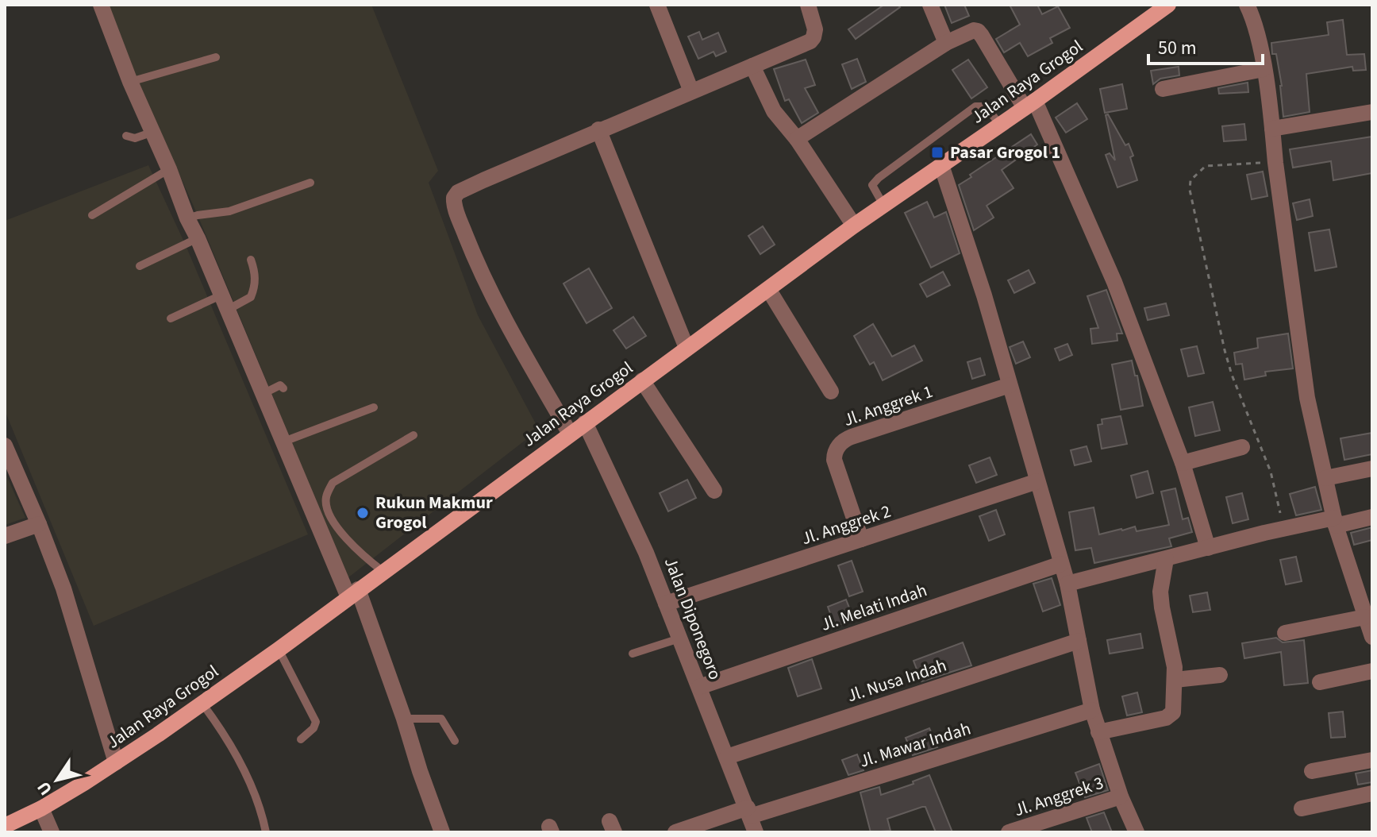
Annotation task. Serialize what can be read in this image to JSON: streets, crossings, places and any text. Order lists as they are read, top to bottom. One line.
{"streets":{"main road":["Jalan Raya Grogol"],"street":["Jl. Anggrek 1","Jl. Anggrek 2","Jl. Melati Indah","Jalan Diponegoro","Jl. Nusa Indah","Jl. Mawar Indah","Jl. Anggrek 3"]},"crossings":[["Jalan Raya Grogol","Jalan Diponegoro"],["Jl. Anggrek 1","Jl. Anggrek 2"],["Jl. Anggrek 2","Jalan Diponegoro"],["Jl. Melati Indah","Jalan Diponegoro"],["Jalan Diponegoro","Jl. Nusa Indah"],["Jalan Diponegoro","Jl. Mawar Indah"]],"places":{"transit":["Pasar Grogol 1"],"other":["Rukun Makmur Grogol"]},"scale_bar":"50 m","north":"bottom left"}
